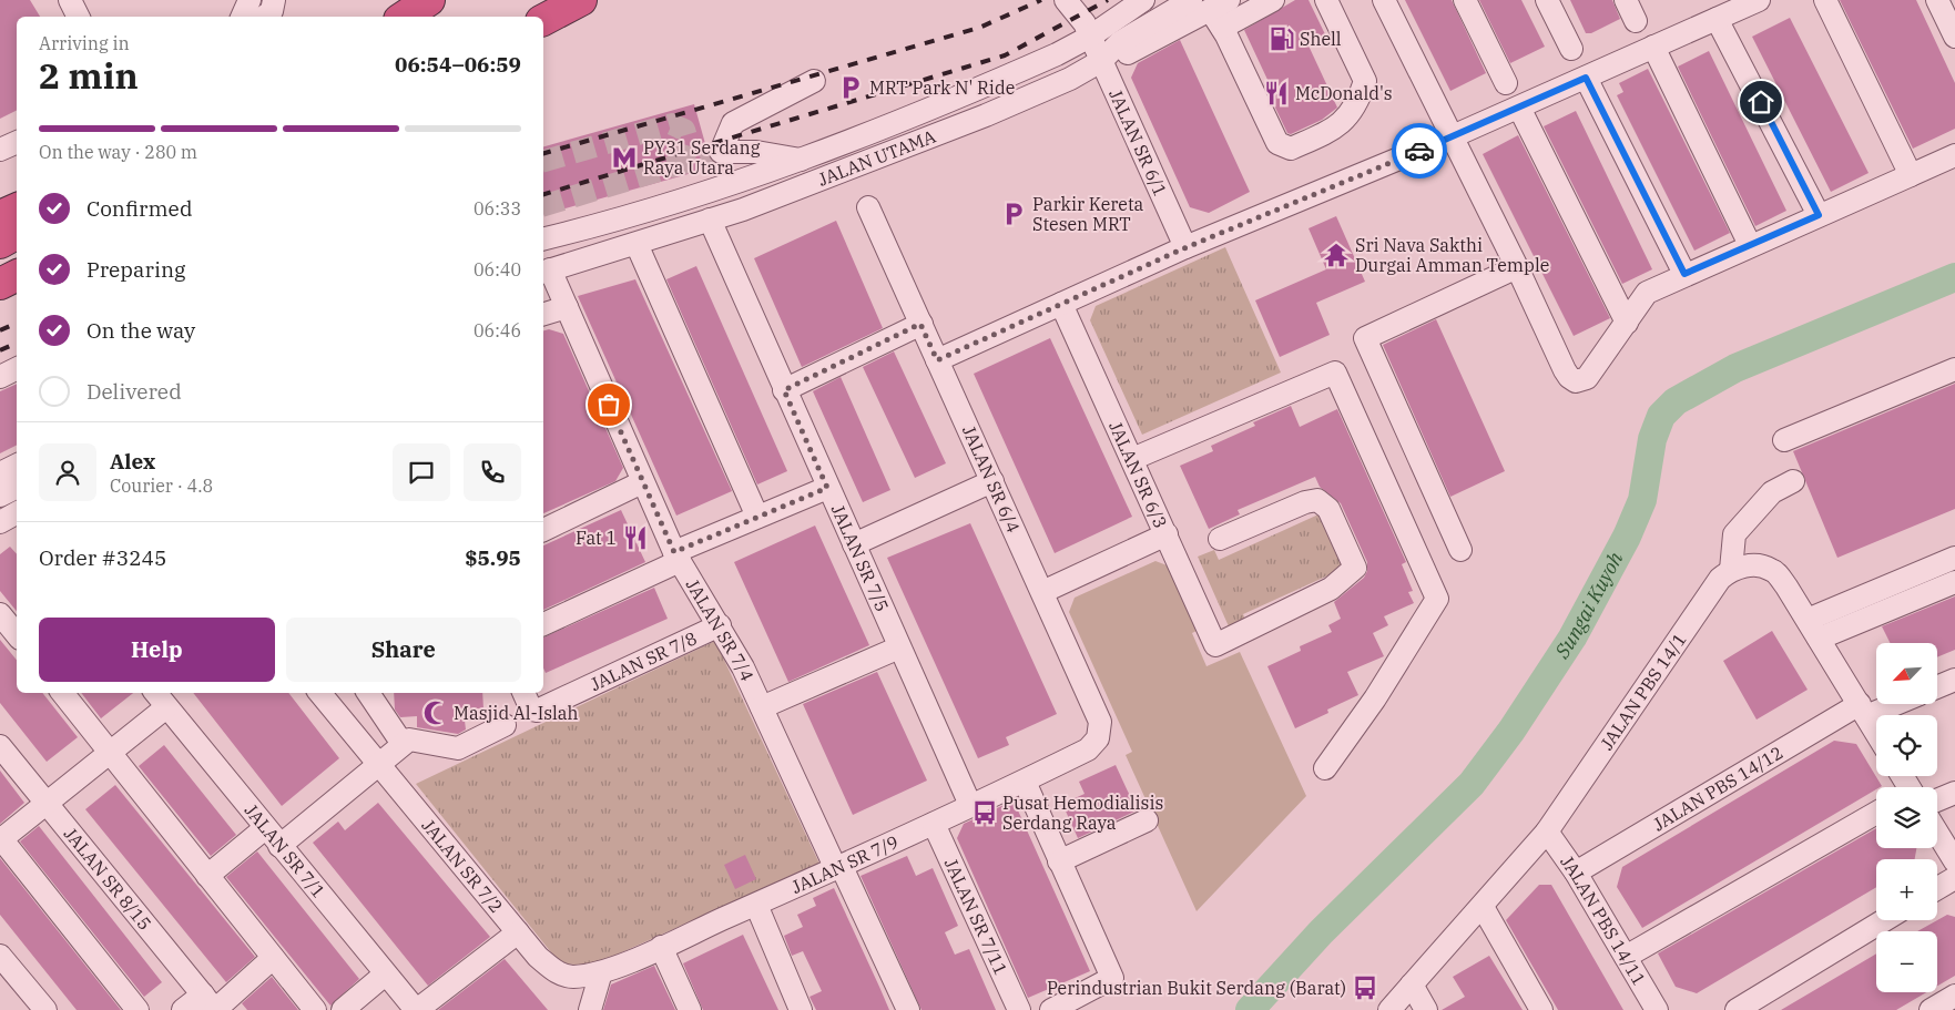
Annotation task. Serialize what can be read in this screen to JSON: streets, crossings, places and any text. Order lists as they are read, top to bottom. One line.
{"streets":{"street":["JALAN SR 6/1","JALAN UTAMA","JALAN SR 6/3","JALAN SR 6/4","JALAN SR 7/5","JALAN SR 7/4","JALAN SR 7/8","JALAN PBS 14/1","JALAN PBS 14/12","JALAN SR 7/1","JALAN SR 7/9","JALAN SR 7/2","JALAN SR 8/15","JALAN SR 7/11","JALAN PBS 14/11"]},"crossings":[["JALAN SR 6/1","JALAN UTAMA"],["JALAN UTAMA","JALAN SR 7/5"],["JALAN UTAMA","JALAN SR 7/4"],["JALAN SR 6/4","JALAN SR 7/9"],["JALAN SR 7/5","JALAN SR 7/9"],["JALAN SR 7/4","JALAN SR 7/8"],["JALAN SR 7/4","JALAN SR 7/9"],["JALAN PBS 14/1","JALAN PBS 14/11"],["JALAN PBS 14/12","JALAN PBS 14/11"],["JALAN SR 7/9","JALAN SR 7/2"],["JALAN SR 7/9","JALAN SR 7/11"]],"water":["Sungai Kuyoh"],"places":{"fuel station":["Shell"],"parking":["MRT Park N' Ride","Parkir Kereta Stesen MRT"],"restaurant":["McDonald's","Fat 1"],"metro station":["PY31 Serdang Raya Utara"],"temple":["Sri Nava Sakthi Durgai Amman Temple"],"mosque":["Masjid Al-Islah"],"bus stop":["Pusat Hemodialisis Serdang Raya","Perindustrian Bukit Serdang (Barat)"]},"north":"bottom left","page":{"heading":["2 min","Arriving in","06:54–06:59"],"panel":["Alex","Courier · 4.8","Order #3245","$5.95"],"bar":"On the way · 280 m","list":[["Confirmed","06:33"],["Preparing","06:40"],["On the way","06:46"],"Delivered"],"buttons":["Help","Share"],"map_buttons":["+","−"]}}
